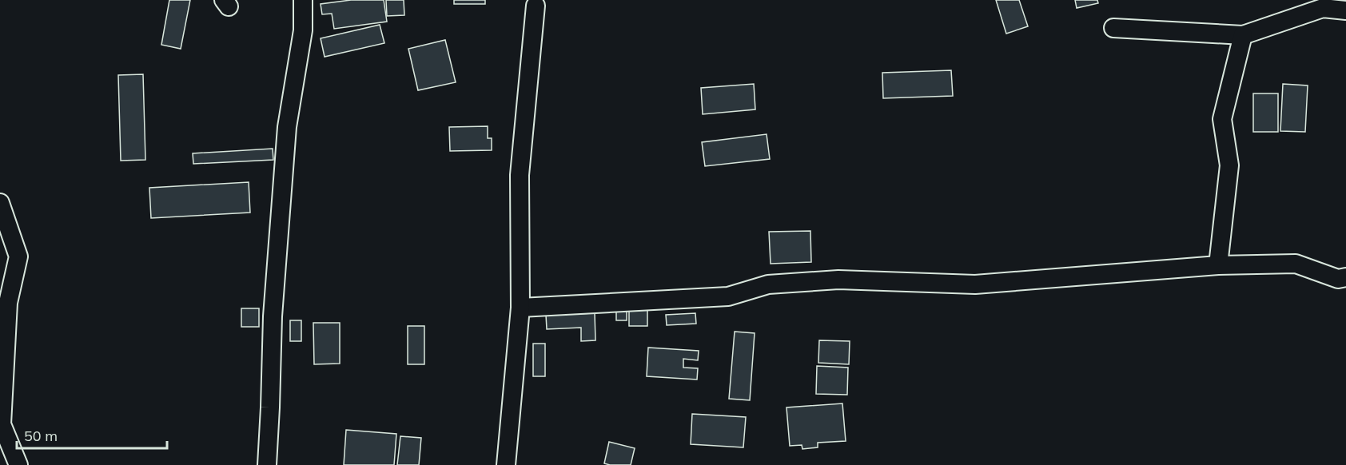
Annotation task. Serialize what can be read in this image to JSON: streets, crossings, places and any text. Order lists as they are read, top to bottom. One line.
{"scale_bar":"50 m"}
